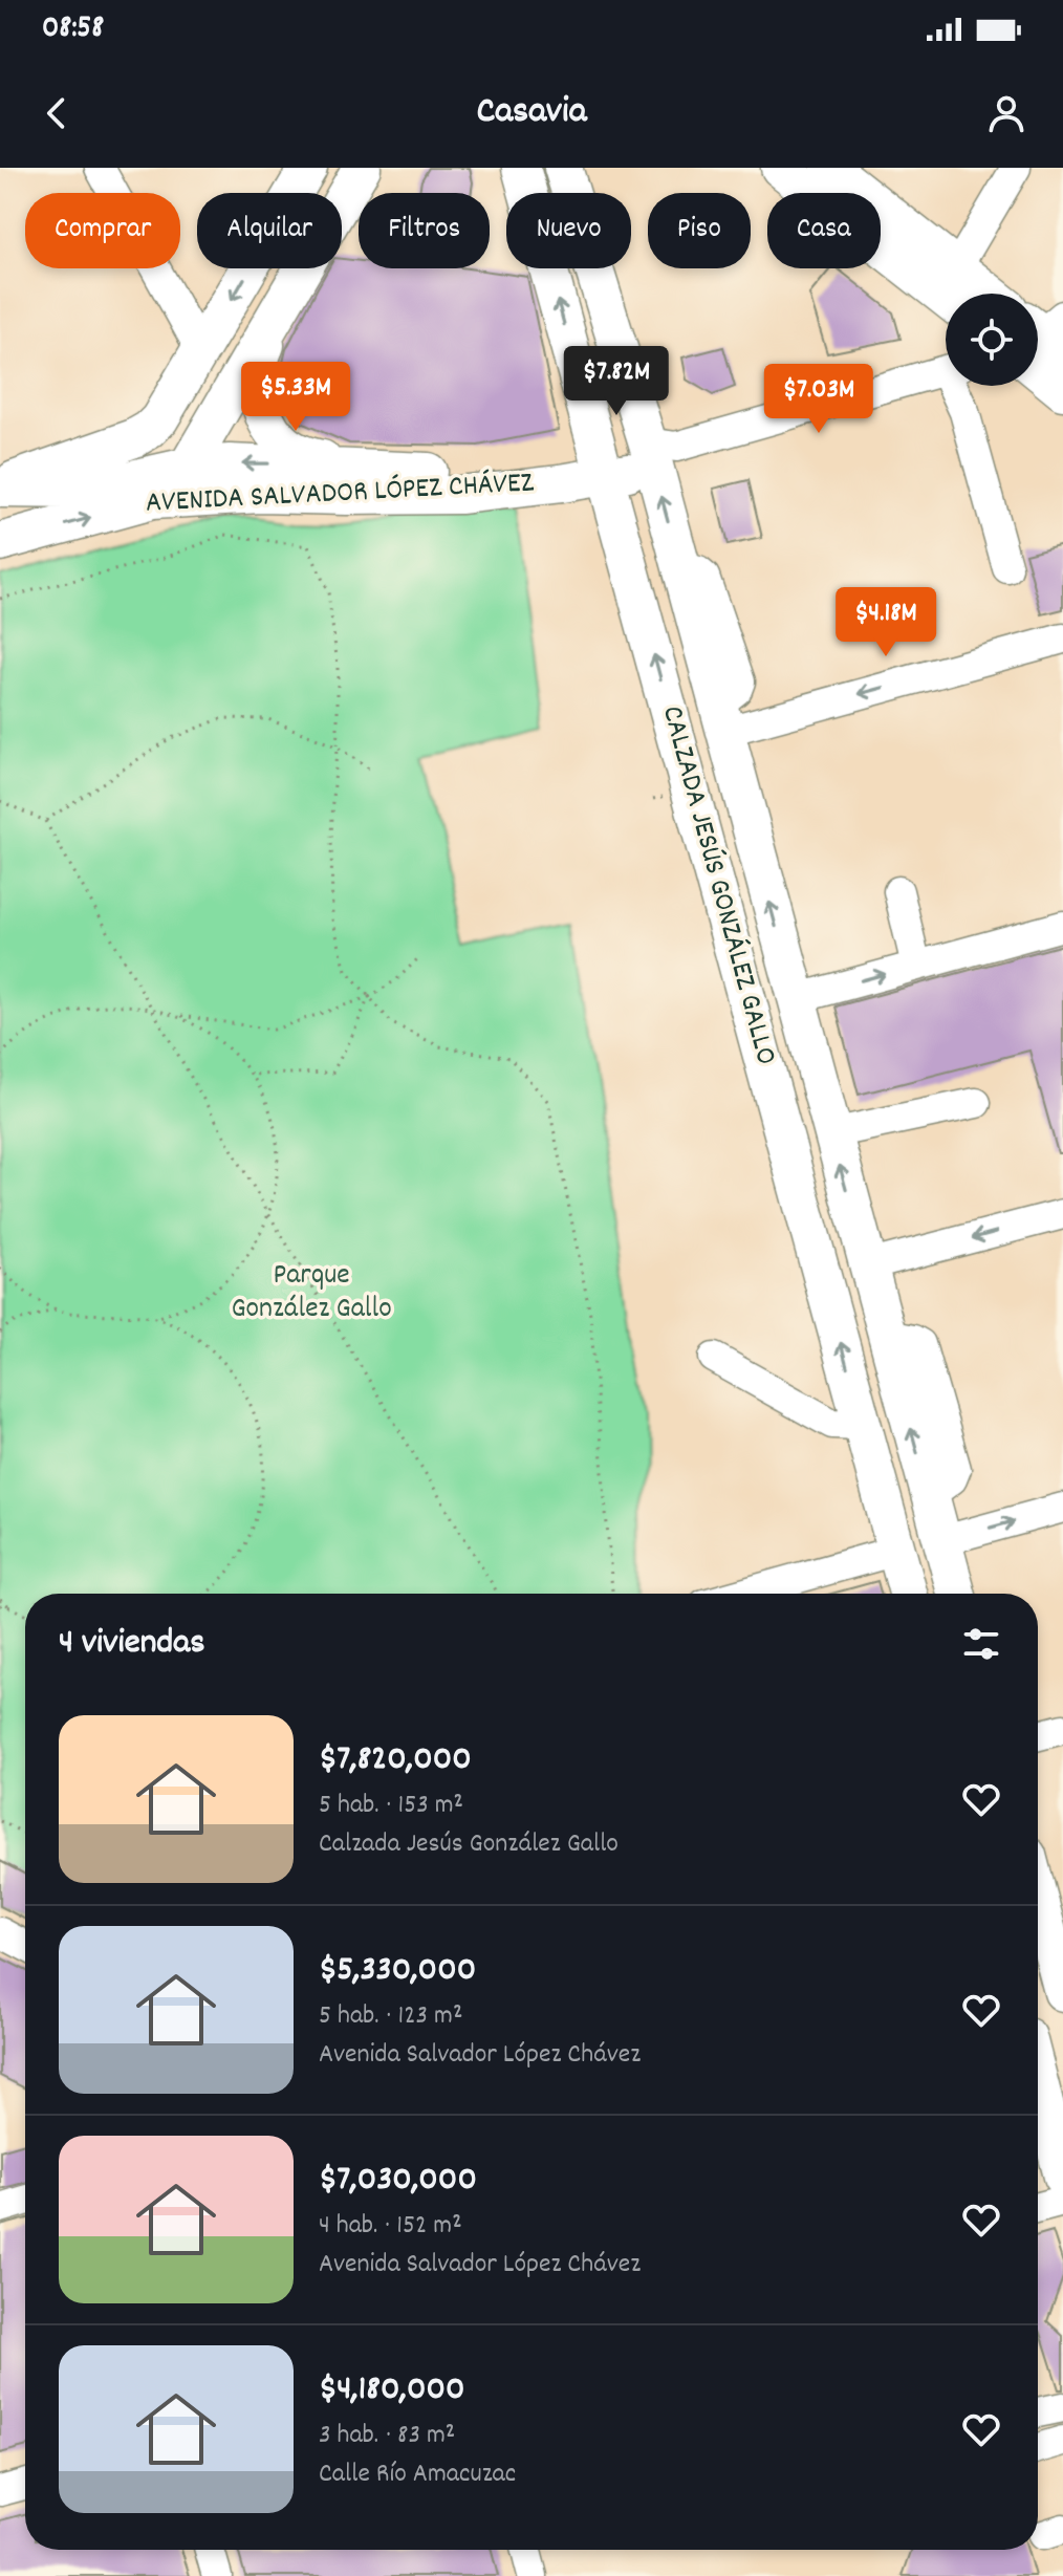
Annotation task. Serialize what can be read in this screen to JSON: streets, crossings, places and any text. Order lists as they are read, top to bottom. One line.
{"streets":{"main road":["AVENIDA SALVADOR LÓPEZ CHÁVEZ","CALZADA JESÚS GONZÁLEZ GALLO"]},"crossings":[["AVENIDA SALVADOR LÓPEZ CHÁVEZ","CALZADA JESÚS GONZÁLEZ GALLO"]],"one_way":["CALZADA JESÚS GONZÁLEZ GALLO"],"parks":["Parque González Gallo"],"page":{"status":"08:58","header":"Casavia","chip":["Comprar","Alquilar","Filtros","Nuevo","Piso","Casa"],"price":["$7.82M","$5.33M","$7.03M","$4.18M"],"heading":"4 viviendas","list":[{"name":"$7,820,000","note":"5 hab. · 153 m² · Calzada Jesús González Gallo"},{"name":"$5,330,000","note":"5 hab. · 123 m² · Avenida Salvador López Chávez"},{"name":"$7,030,000","note":"4 hab. · 152 m² · Avenida Salvador López Chávez"},{"name":"$4,180,000","note":"3 hab. · 83 m² · Calle Río Amacuzac"}]}}
